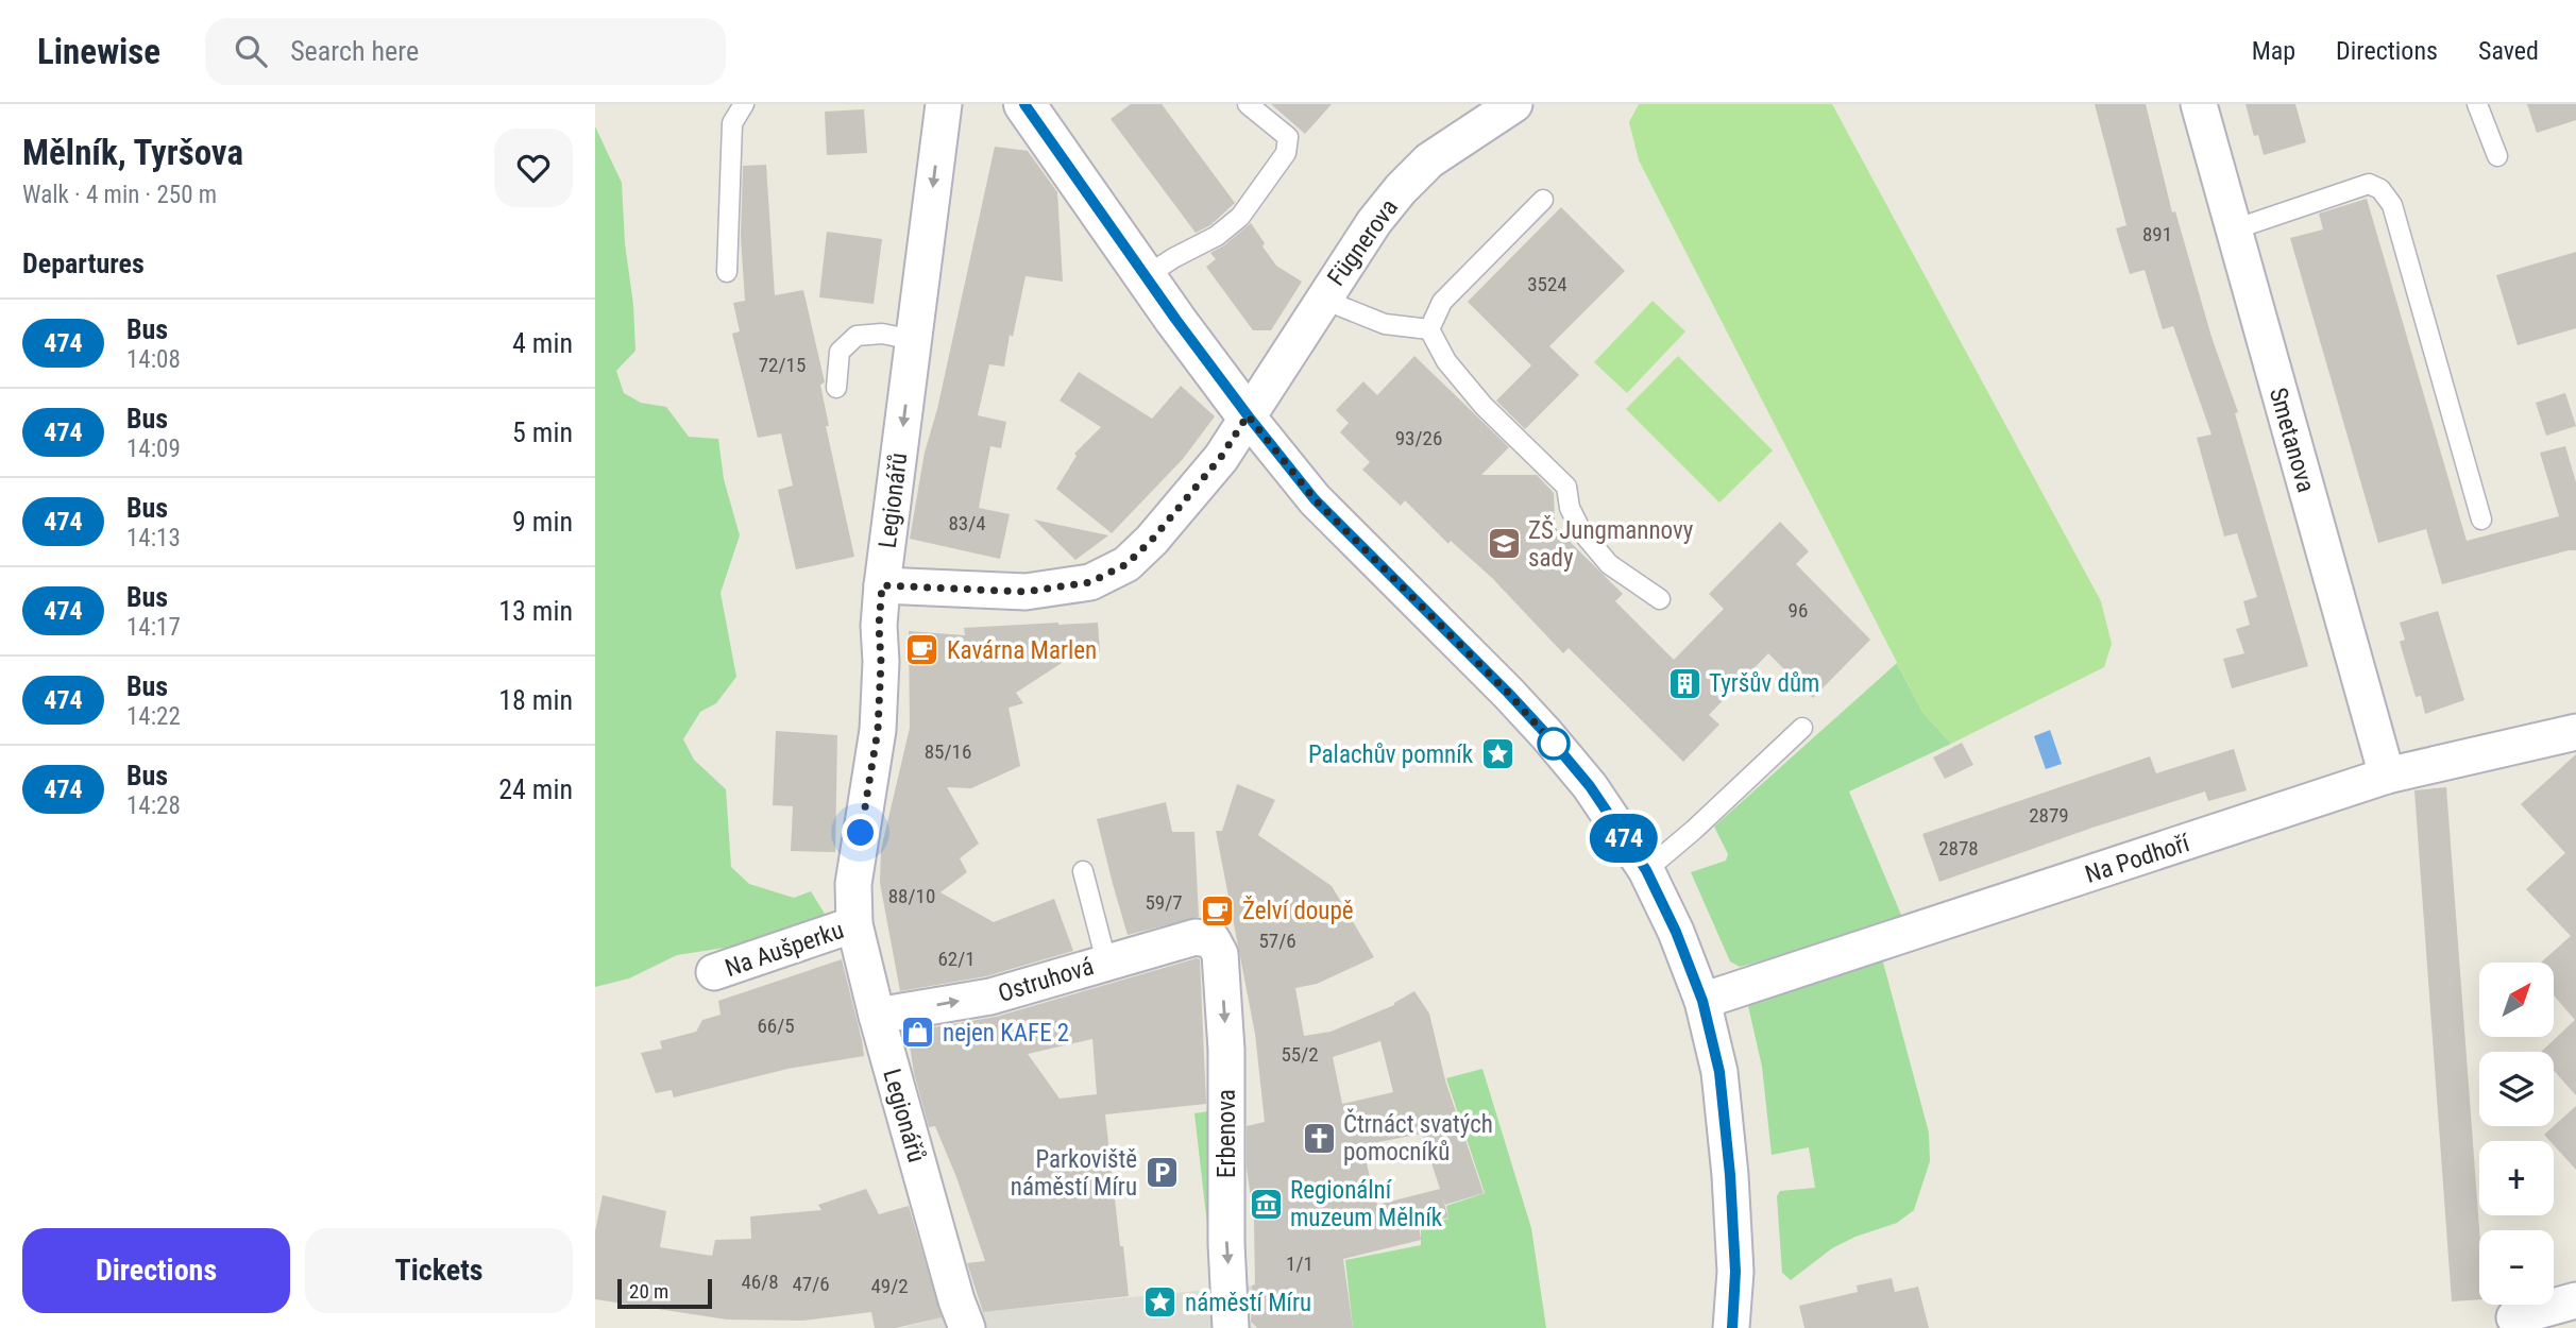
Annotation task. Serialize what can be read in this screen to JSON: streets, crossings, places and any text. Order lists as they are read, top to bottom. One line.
{"streets":{"street":["Fügnerova","Smetanova","Legionářů","Na Podhoří","Na Aušperku","Ostruhová","Erbenova"]},"crossings":[["Fügnerova","Legionářů"],["Smetanova","Na Podhoří"],["Legionářů","Na Aušperku"],["Legionářů","Ostruhová"],["Ostruhová","Erbenova"]],"one_way":["Legionářů","Ostruhová","Erbenova"],"places":{"school or university":["ZŠ Jungmannovy sady"],"cafe":["Kavárna Marlen","Želví doupě"],"building":["Tyršův dům"],"place":["Palachův pomník","náměstí Míru"],"shop":["nejen KAFE 2"],"church":["Čtrnáct svatých pomocníků"],"parking":["Parkoviště náměstí Míru"],"museum":["Regionální muzeum Mělník"]},"lines":["bus line 474"],"house_numbers":["891","3524","72/15","93/26","83/4","96","85/16","2879","2878","88/10","59/7","57/6","62/1","66/5","55/2","1/1","46/8","47/6","49/2"],"scale_bar":"20 m","north":"top right","page":{"header":"Linewise","search":"Search here","nav":["Map","Directions","Saved"],"heading":[["Mělník, Tyršova","Walk · 4 min · 250 m"],"Departures"],"on_map":"474","list":[{"mark":"474","name":"Bus","note":"14:08","value":"4 min"},{"mark":"474","name":"Bus","note":"14:09","value":"5 min"},{"mark":"474","name":"Bus","note":"14:13","value":"9 min"},{"mark":"474","name":"Bus","note":"14:17","value":"13 min"},{"mark":"474","name":"Bus","note":"14:22","value":"18 min"},{"mark":"474","name":"Bus","note":"14:28","value":"24 min"}],"map_buttons":["+","−"],"buttons":["Directions","Tickets"],"scale":"20 m"}}
